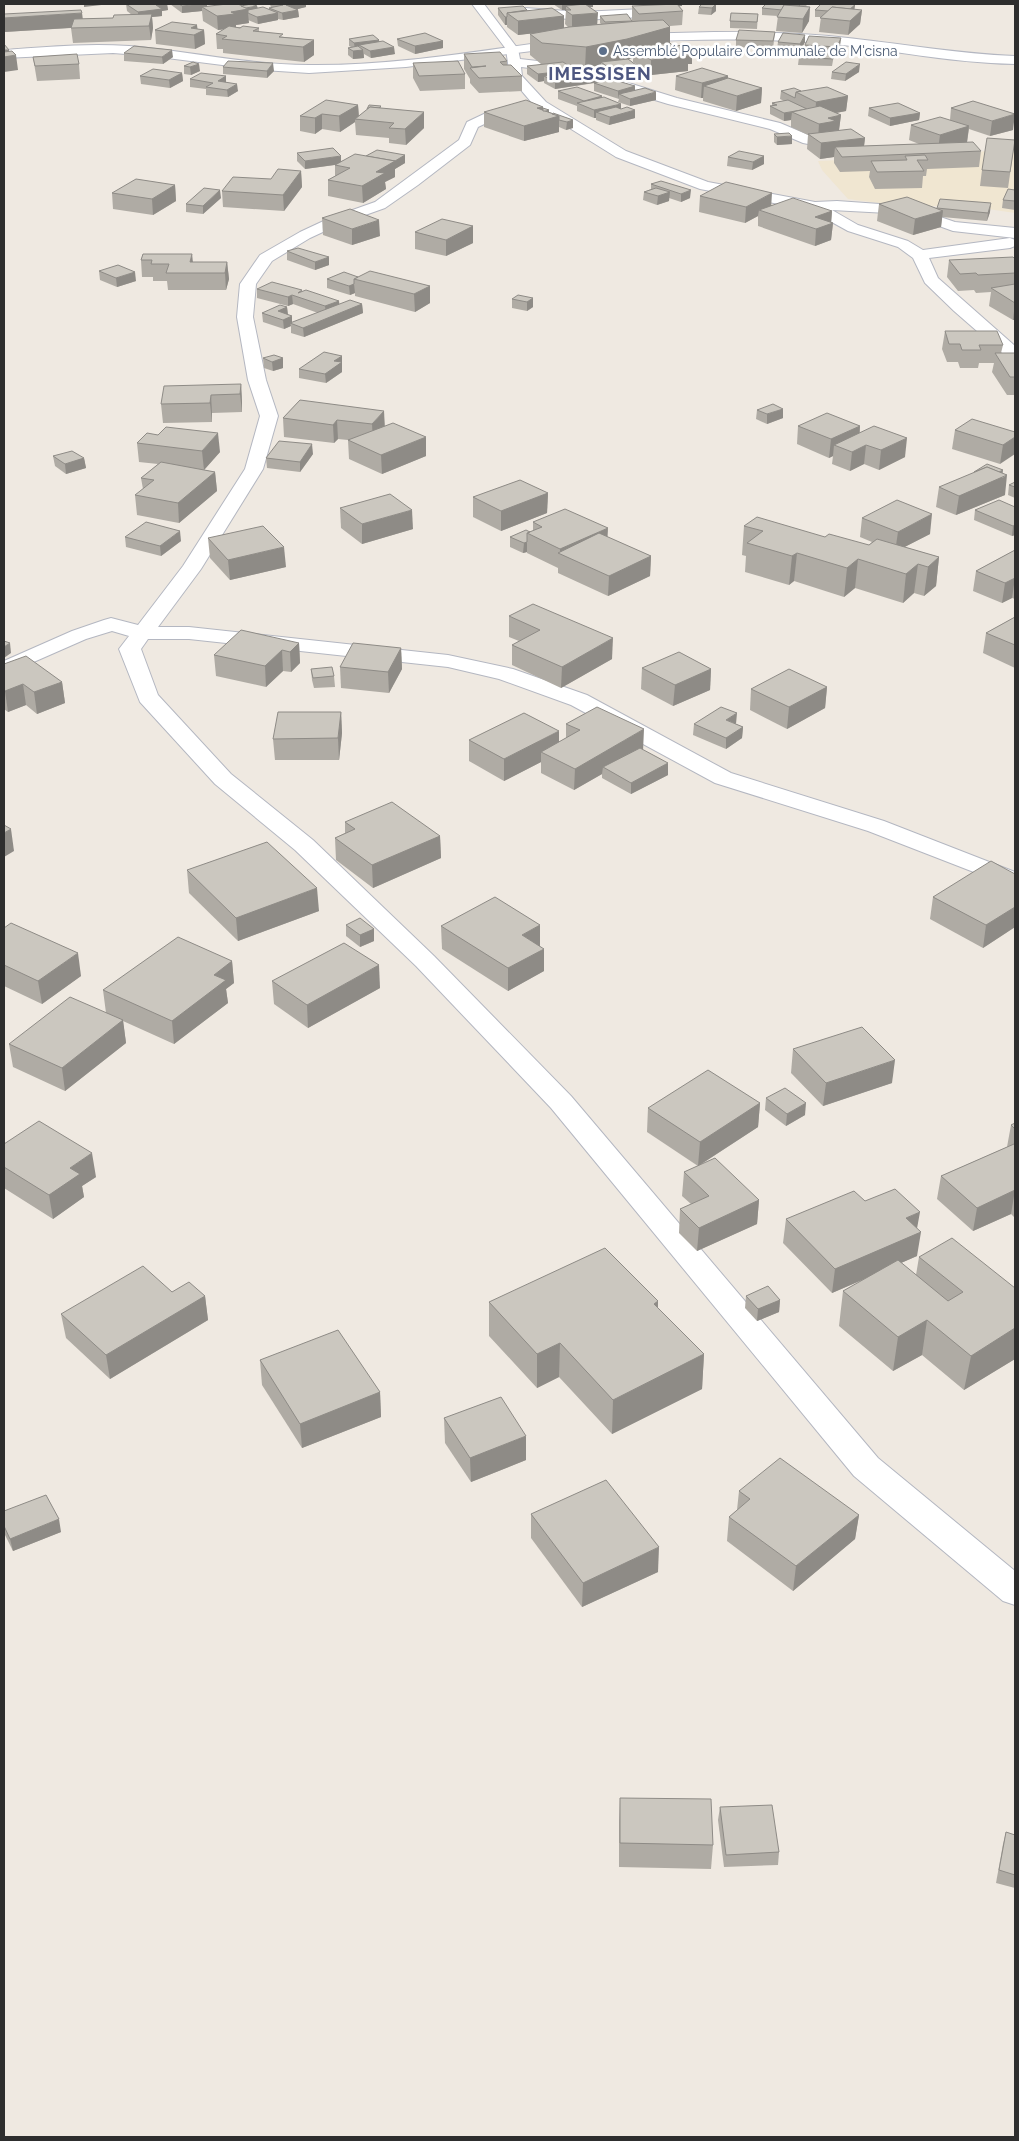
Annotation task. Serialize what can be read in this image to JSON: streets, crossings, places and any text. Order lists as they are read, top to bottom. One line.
{"districts":["IMESSISEN"],"places":["Assemblé Populaire Communale de M'cisna"]}
